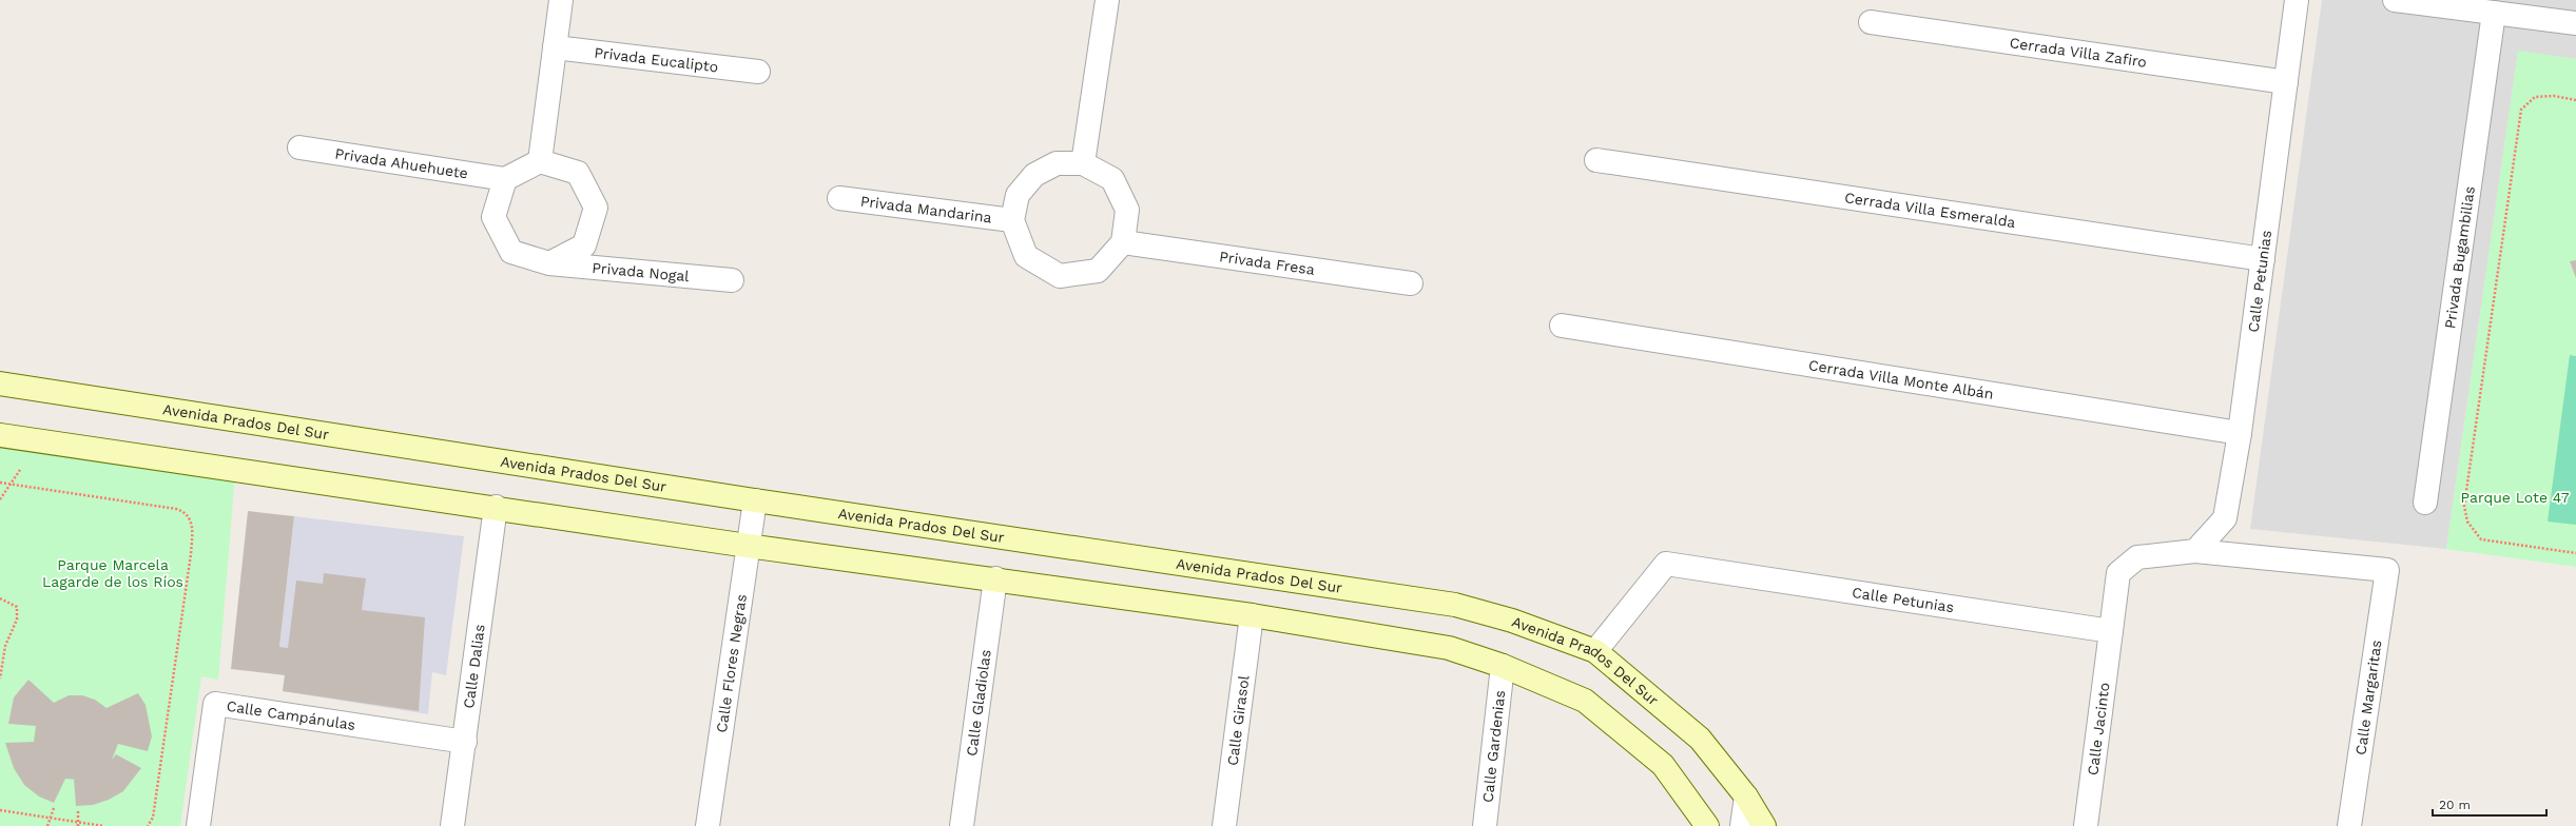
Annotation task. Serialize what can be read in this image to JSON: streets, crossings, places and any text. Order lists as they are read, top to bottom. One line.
{"streets":{"main road":["Avenida Prados Del Sur"],"street":["Cerrada Villa Zafiro","Privada Eucalipto","Privada Ahuehuete","Privada Mandarina","Cerrada Villa Esmeralda","Privada Bugambilias","Privada Fresa","Privada Nogal","Calle Petunias","Cerrada Villa Monte Albán","Calle Flores Negras","Calle Dalias","Calle Margaritas","Calle Gladiolas","Calle Campánulas","Calle Girasol","Calle Jacinto","Calle Gardenias"]},"crossings":[["Cerrada Villa Zafiro","Calle Petunias"],["Privada Ahuehuete","Privada Nogal"],["Privada Mandarina","Privada Fresa"],["Cerrada Villa Esmeralda","Calle Petunias"],["Calle Petunias","Cerrada Villa Monte Albán"],["Calle Petunias","Avenida Prados Del Sur"],["Calle Petunias","Calle Margaritas"],["Calle Petunias","Calle Jacinto"],["Avenida Prados Del Sur","Calle Flores Negras"],["Calle Dalias","Calle Campánulas"]],"parks":["Parque Lote 47","Parque Marcela Lagarde de los Ríos"],"scale_bar":"20 m"}
